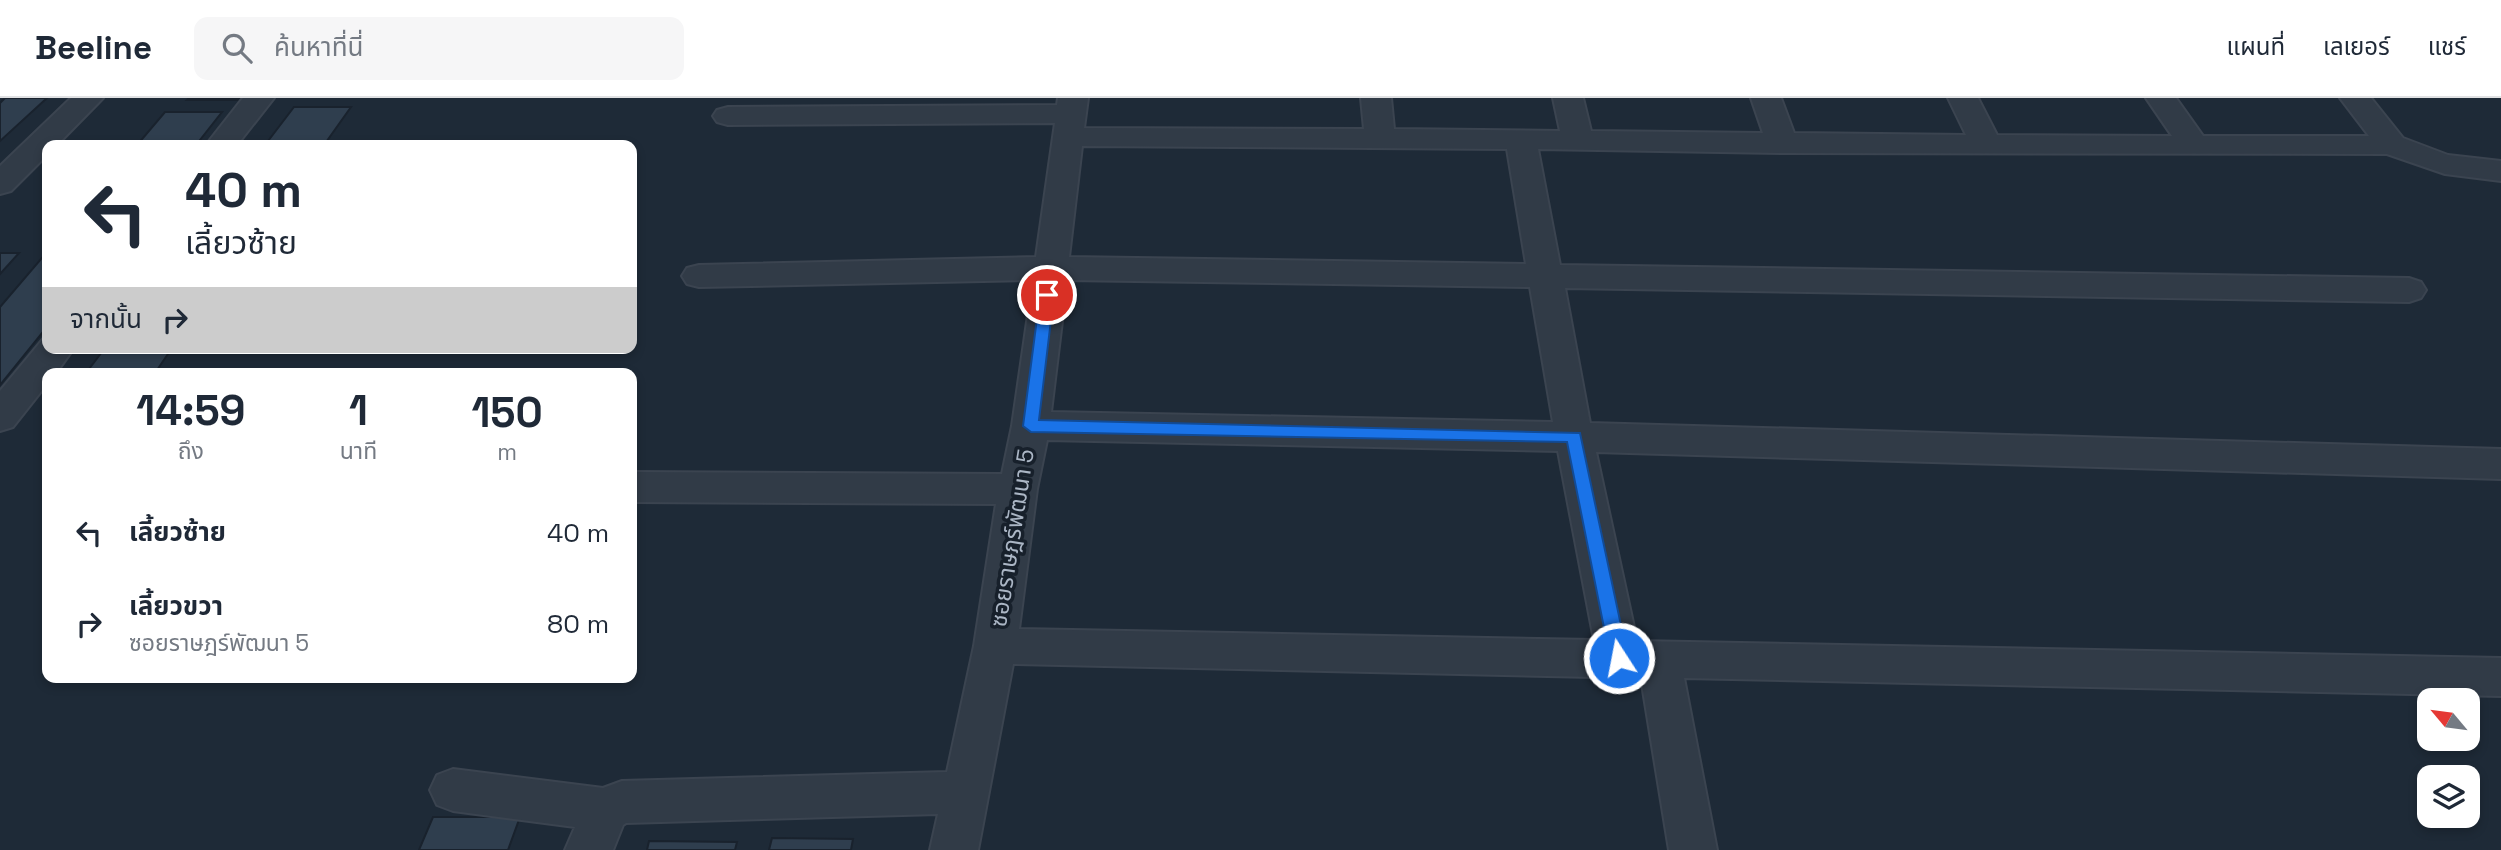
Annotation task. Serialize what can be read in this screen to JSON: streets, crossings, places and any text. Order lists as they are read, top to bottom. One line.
{"streets":{"street":["ซอยราษฎร์พัฒนา 5"]},"north":"top left","page":{"header":"Beeline","search":"ค้นหาที่นี่","nav":["แผนที่","เลเยอร์","แชร์"],"turn":["40 m","เลี้ยวซ้าย"],"then":"จากนั้น","eta":["14:59","ถึง","1","นาที","150","m"],"list":[{"name":"เลี้ยวซ้าย","value":"40 m"},{"name":"เลี้ยวขวา","note":"ซอยราษฎร์พัฒนา 5","value":"80 m"}]}}
